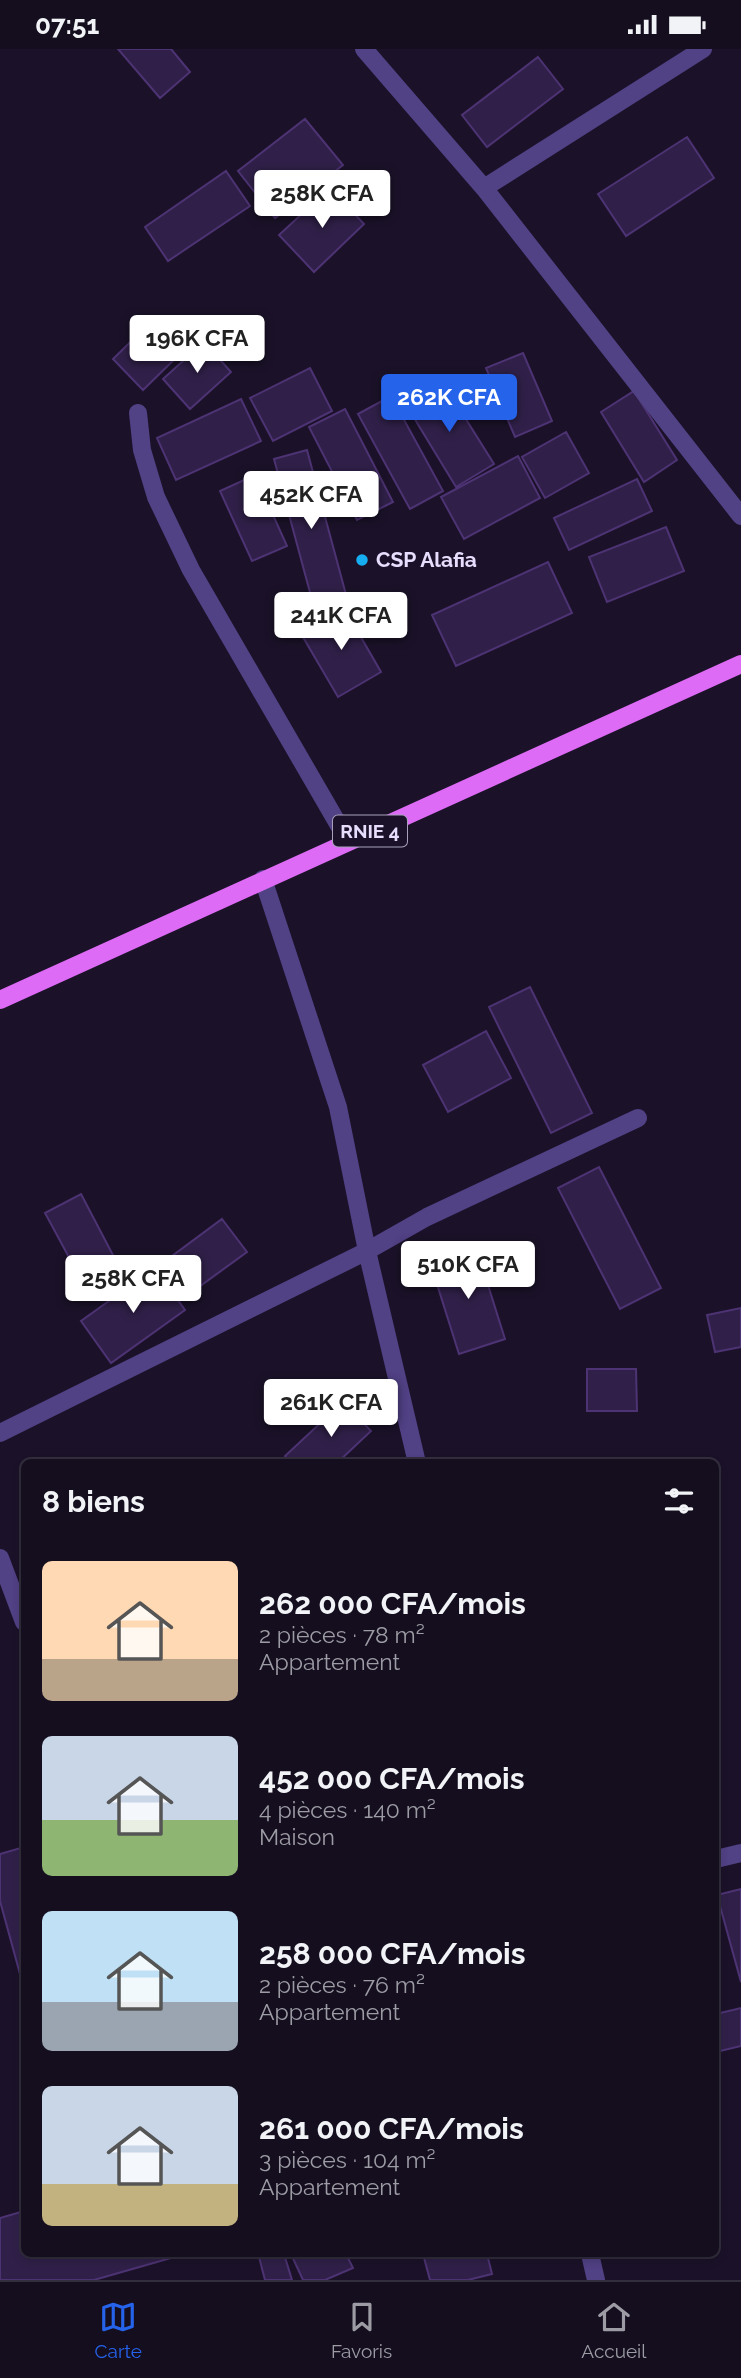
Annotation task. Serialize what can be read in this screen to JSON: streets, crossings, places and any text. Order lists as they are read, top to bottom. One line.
{"streets":{"main road":["RNIE 4"]},"places":["CSP Alafia"],"page":{"status":"07:51","price":["258K CFA","196K CFA","262K CFA","452K CFA","241K CFA","510K CFA","258K CFA","261K CFA"],"heading":"8 biens","list":[{"name":"262 000 CFA/mois","note":"2 pièces · 78 m² · Appartement"},{"name":"452 000 CFA/mois","note":"4 pièces · 140 m² · Maison"},{"name":"258 000 CFA/mois","note":"2 pièces · 76 m² · Appartement"},{"name":"261 000 CFA/mois","note":"3 pièces · 104 m² · Appartement"}],"tabs":["Carte","Favoris","Accueil"]}}
